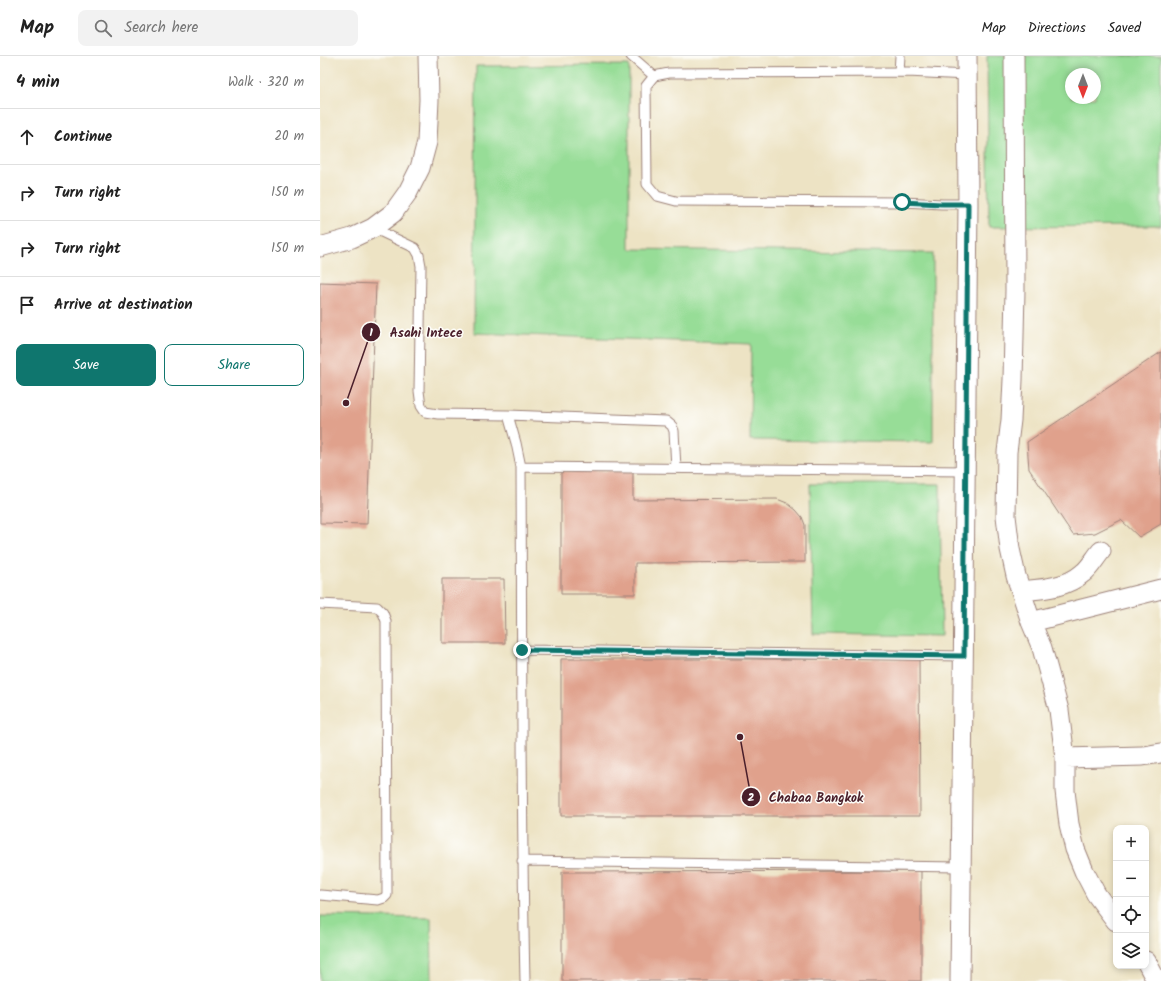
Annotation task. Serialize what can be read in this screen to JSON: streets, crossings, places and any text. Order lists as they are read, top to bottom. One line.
{"places":["Asahi Intece","Chabaa Bangkok"],"north":"bottom","page":{"header":"Map","search":"Search here","nav":["Map","Directions","Saved"],"heading":["4 min","Walk · 320 m"],"list":[["Continue","20 m"],["Turn right","150 m"],["Turn right","150 m"],"Arrive at destination"],"buttons":["Save","Share"],"map_buttons":["+","−"]}}
